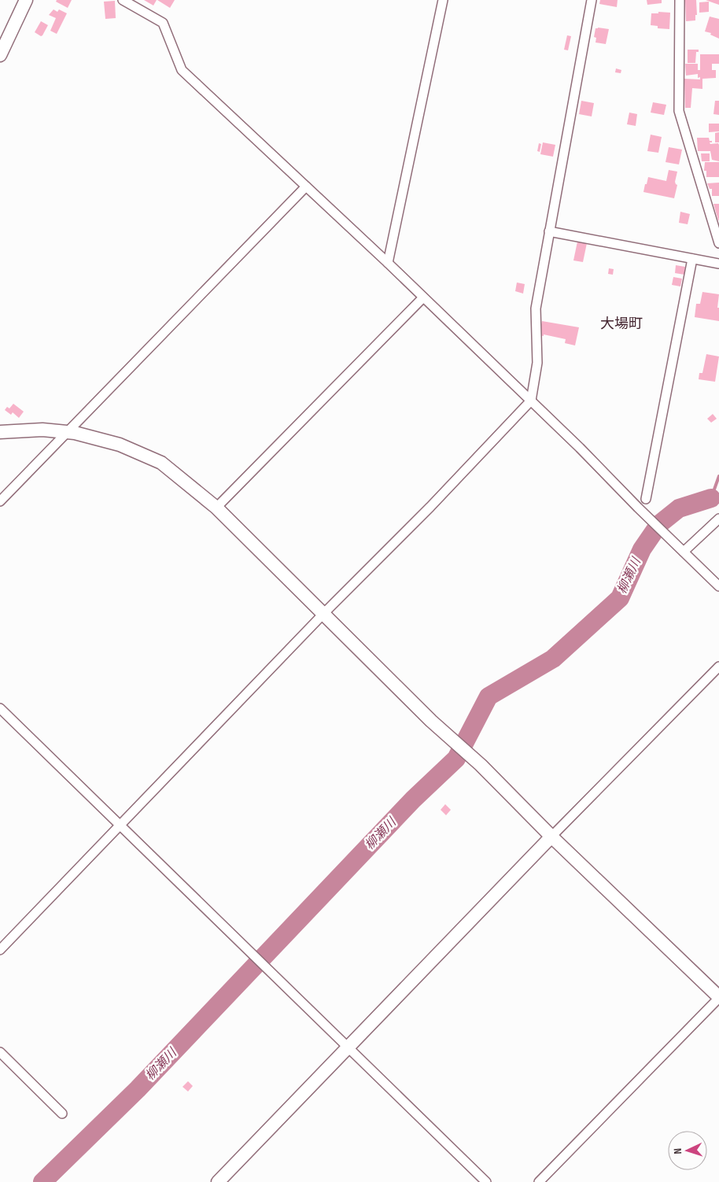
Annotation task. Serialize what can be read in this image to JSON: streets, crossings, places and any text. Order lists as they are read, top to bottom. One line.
{"districts":["大場町"],"water":["柳瀬川"],"north":"left"}
